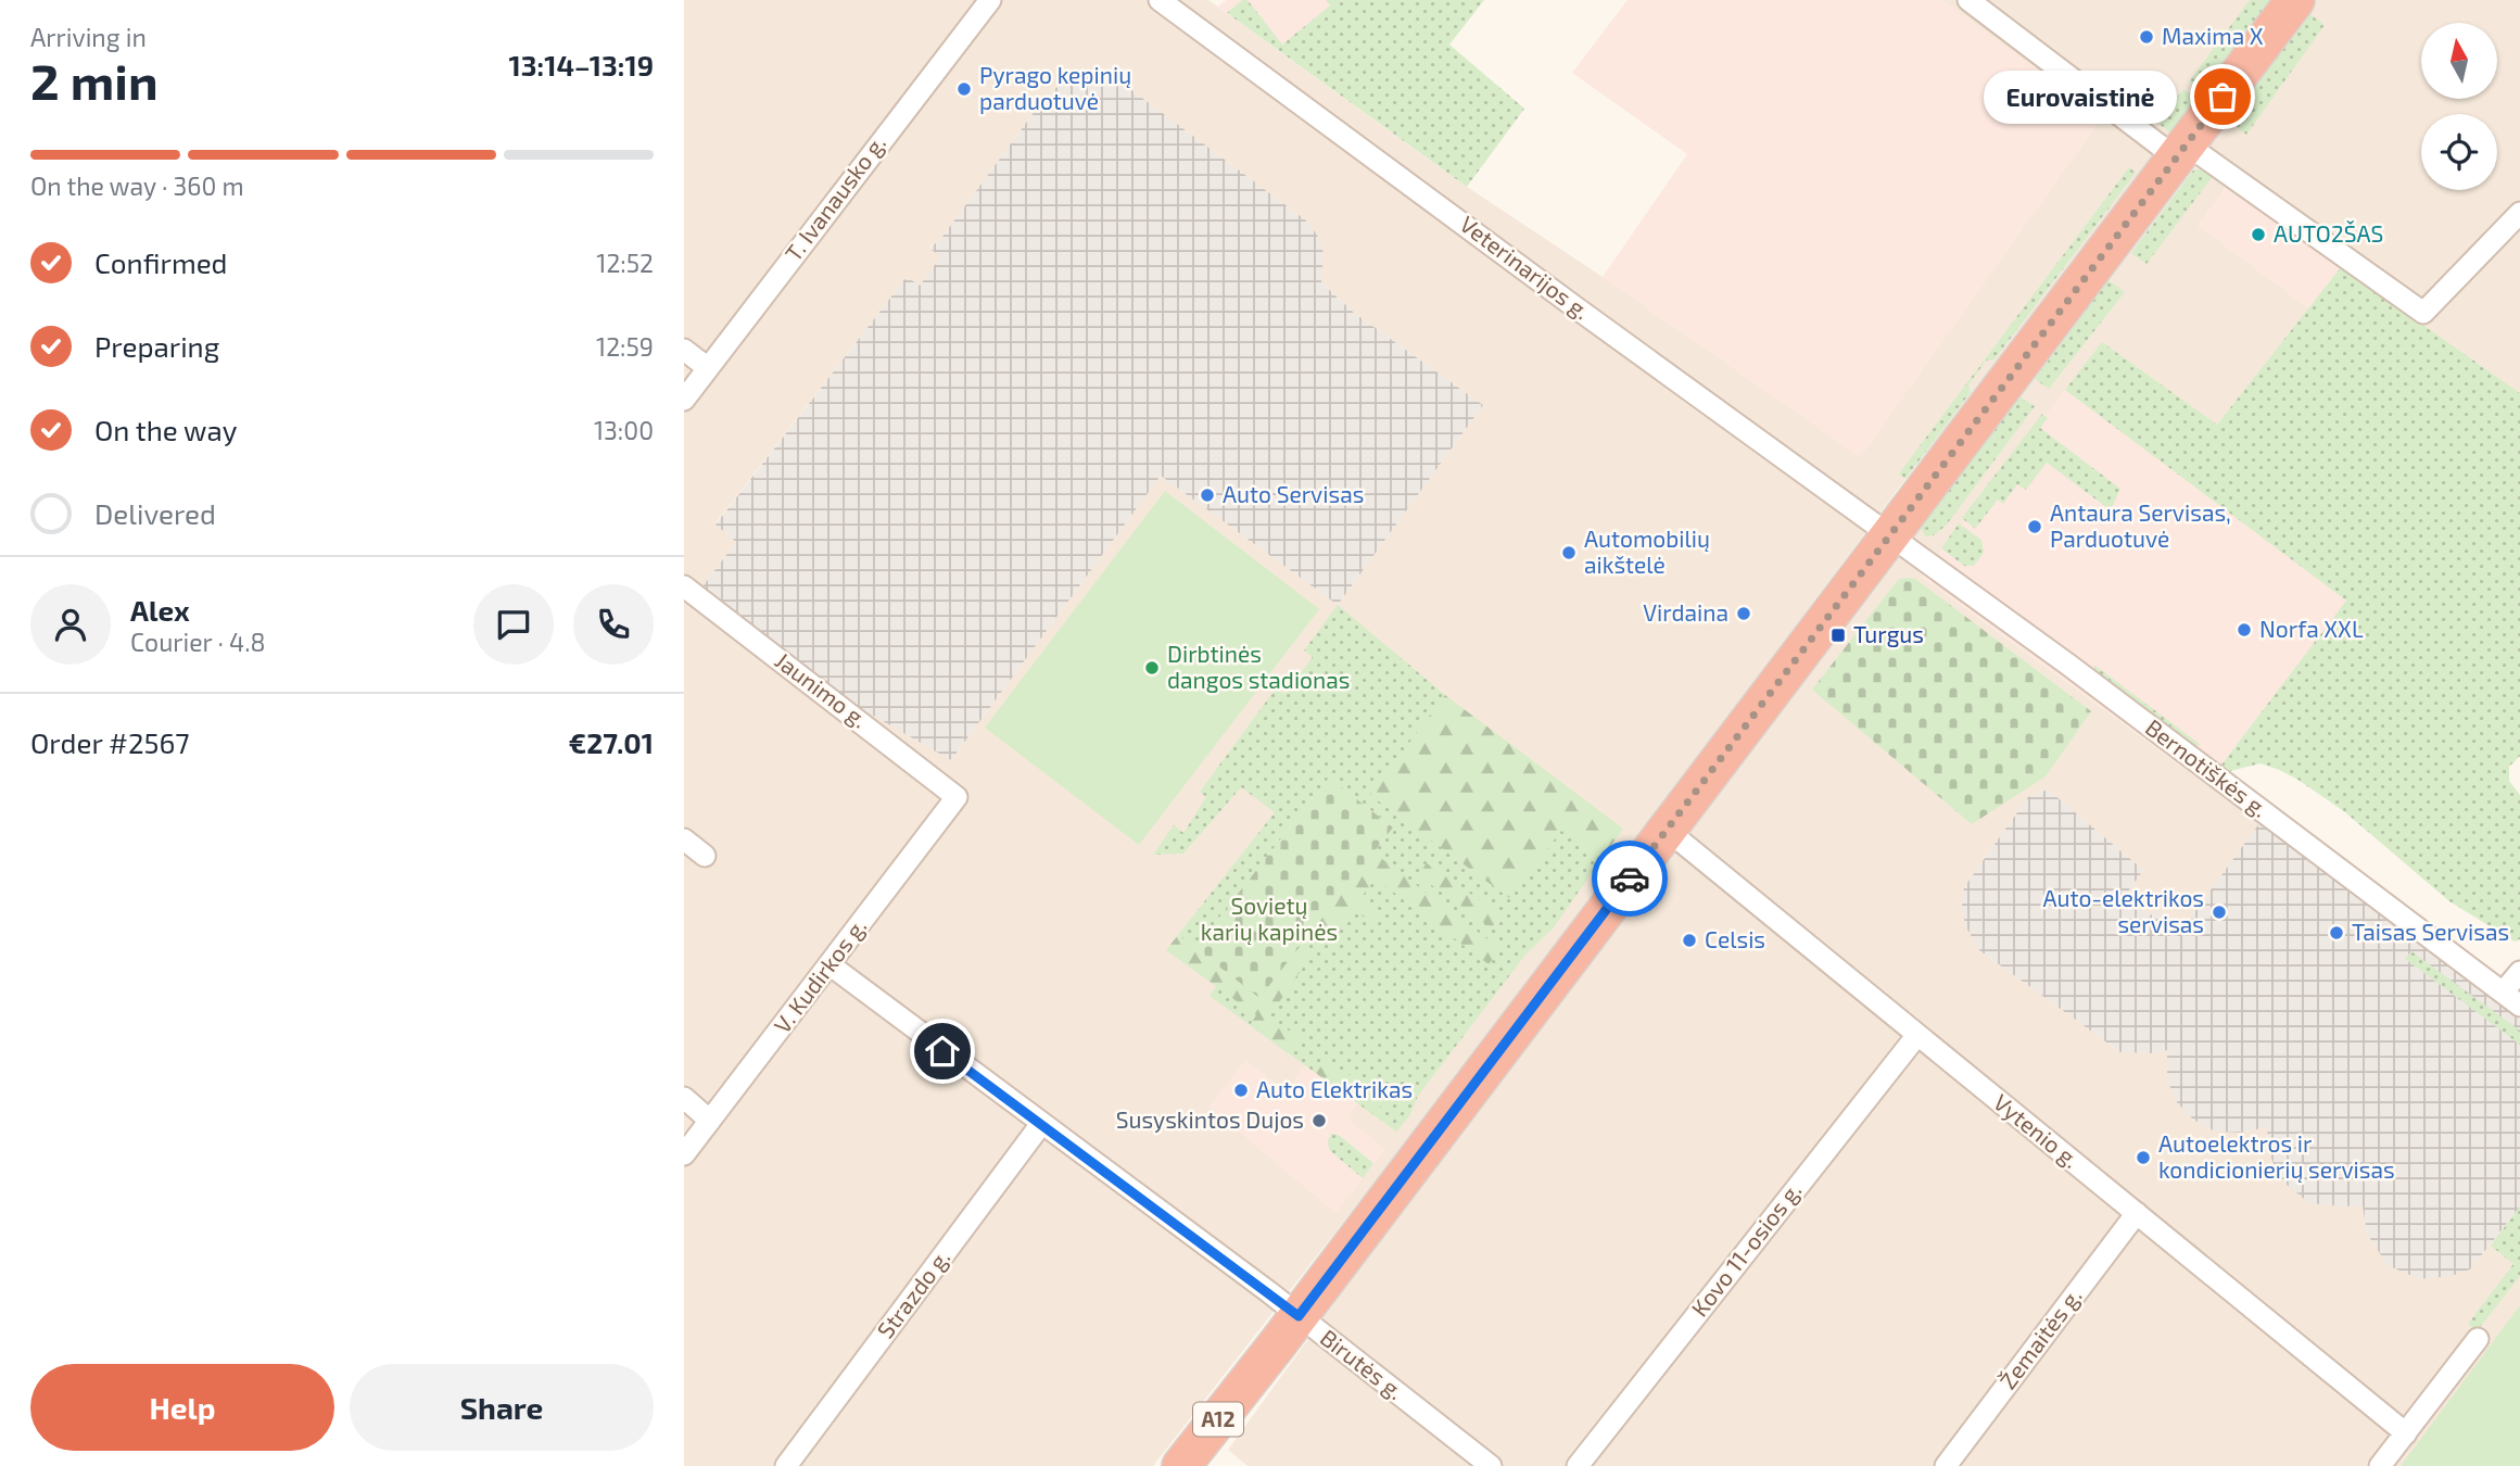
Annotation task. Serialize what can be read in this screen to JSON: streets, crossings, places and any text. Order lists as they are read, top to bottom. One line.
{"streets":{"highway":["A12"],"street":["T. Ivanausko g.","Veterinarijos g.","Jaunimo g.","Bernotiškės g.","V. Kudirkos g.","Vytenio g.","Kovo 11-osios g.","Strazdo g.","Žemaitės g.","Birutės g."]},"crossings":[["Veterinarijos g.","Bernotiškės g."],["Veterinarijos g.","A12"],["Jaunimo g.","V. Kudirkos g."],["Bernotiškės g.","A12"],["V. Kudirkos g.","Birutės g."],["Vytenio g.","Kovo 11-osios g."],["Vytenio g.","Žemaitės g."],["Vytenio g.","A12"],["Strazdo g.","Birutės g."],["Birutės g.","A12"]],"parks":["Sovietų karių kapinės"],"places":{"other":["Maxima X","Pyrago kepinių parduotuvė","Eurovaistinė","AUTO2ŠAS","Auto Servisas","Antaura Servisas, Parduotuvė","Automobilių aikštelė","Virdaina","Norfa XXL","Dirbtinės dangos stadionas","Auto-elektrikos servisas","Taisas Servisas","Celsis","Auto Elektrikas","Susyskintos Dujos","Autoelektros ir kondicionierių servisas"],"transit":["Turgus"]},"north":"top","page":{"heading":["2 min","Arriving in","13:14–13:19"],"panel":["Alex","Courier · 4.8","Order #2567","€27.01"],"bubble":"Eurovaistinė","bar":"On the way · 360 m","list":[["Confirmed","12:52"],["Preparing","12:59"],["On the way","13:00"],"Delivered"],"buttons":["Help","Share"]}}
